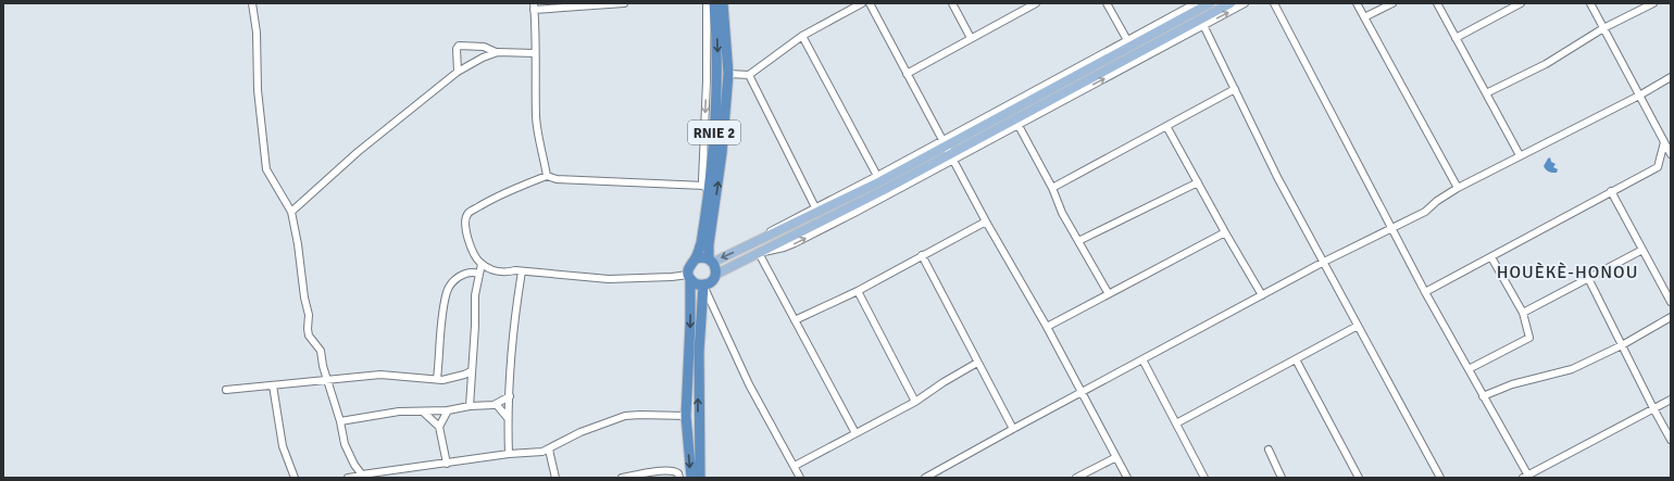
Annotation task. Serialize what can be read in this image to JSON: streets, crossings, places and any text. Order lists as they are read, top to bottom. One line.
{"streets":{"highway":["RNIE 2"]},"districts":["HOUÈKÈ-HONOU"]}
